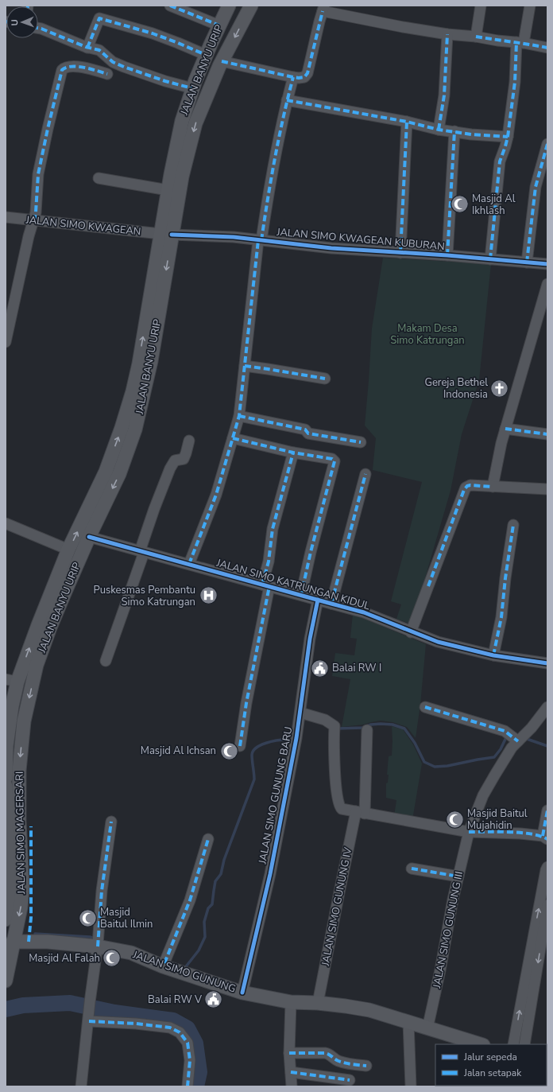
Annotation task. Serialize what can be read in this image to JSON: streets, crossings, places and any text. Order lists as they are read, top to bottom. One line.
{"streets":{"main road":["JALAN BANYU URIP","JALAN SIMO MAGERSARI","JALAN SIMO GUNUNG"],"street":["JALAN SIMO KWAGEAN","JALAN SIMO KWAGEAN KUBURAN","JALAN SIMO KATRUNGAN KIDUL","JALAN SIMO GUNUNG BARU","JALAN SIMO GUNUNG IV","JALAN SIMO GUNUNG III"]},"crossings":[["JALAN BANYU URIP","JALAN SIMO KWAGEAN"],["JALAN BANYU URIP","JALAN SIMO KWAGEAN KUBURAN"],["JALAN BANYU URIP","JALAN SIMO KATRUNGAN KIDUL"],["JALAN BANYU URIP","JALAN SIMO MAGERSARI"],["JALAN SIMO KWAGEAN","JALAN SIMO KWAGEAN KUBURAN"],["JALAN SIMO KATRUNGAN KIDUL","JALAN SIMO GUNUNG BARU"],["JALAN SIMO GUNUNG BARU","JALAN SIMO GUNUNG"],["JALAN SIMO MAGERSARI","JALAN SIMO GUNUNG"],["JALAN SIMO GUNUNG IV","JALAN SIMO GUNUNG"],["JALAN SIMO GUNUNG III","JALAN SIMO GUNUNG"]],"parks":["Makam Desa Simo Katrungan"],"places":{"mosque":["Masjid Al Ikhlash","Masjid Al Ichsan","Masjid Baitul Mujahidin","Masjid Baitul Ilmin","Masjid Al Falah"],"church":["Gereja Bethel Indonesia"],"hospital":["Puskesmas Pembantu Simo Katrungan"],"public building":["Balai RW I","Balai RW V"]},"legend":["Jalur sepeda","Jalan setapak"],"north":"left"}
